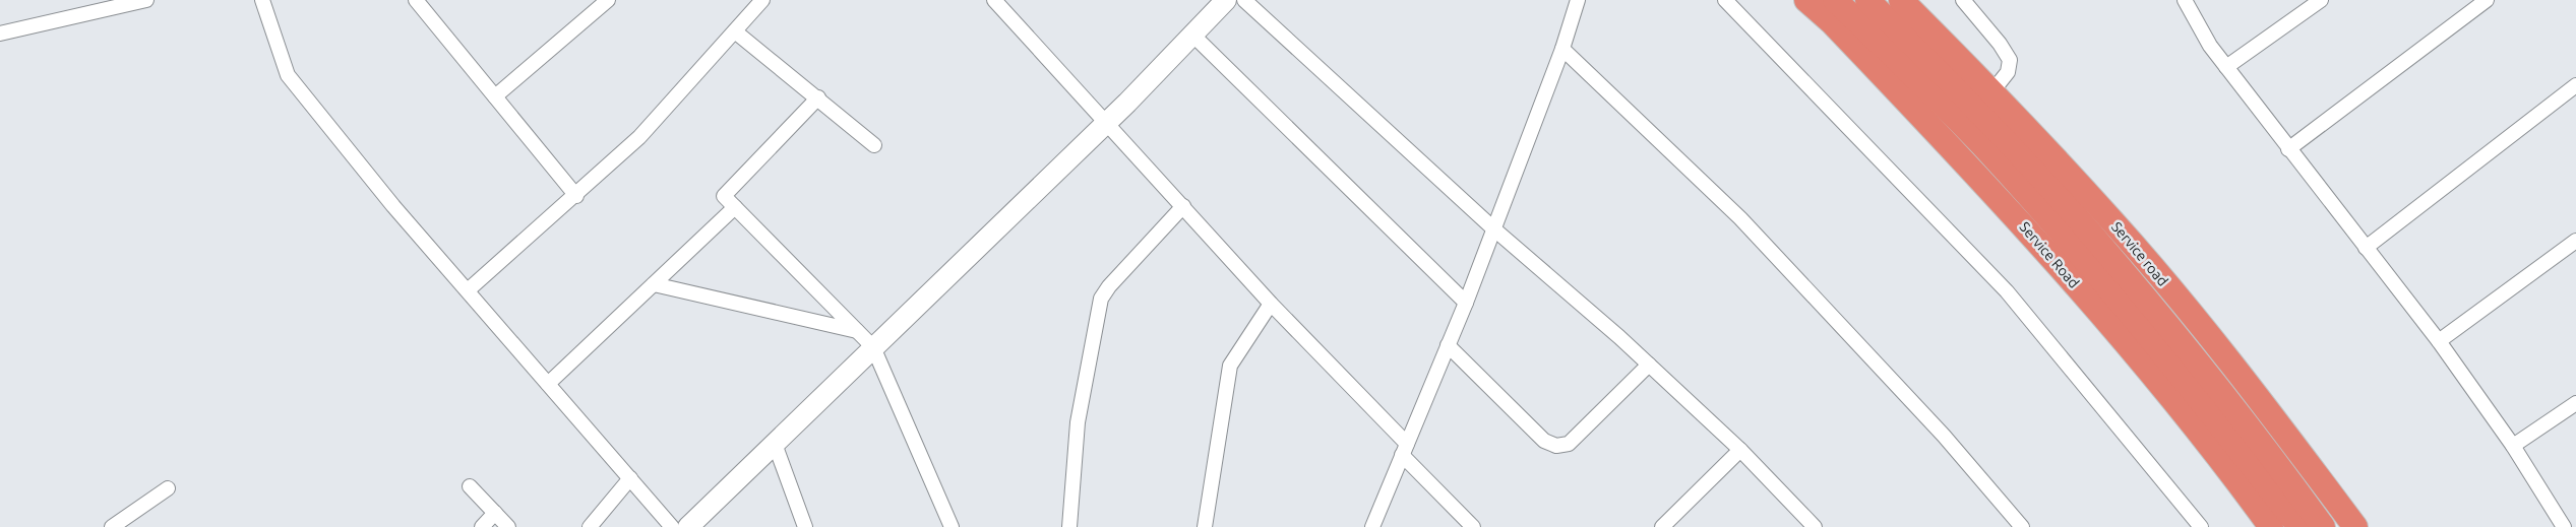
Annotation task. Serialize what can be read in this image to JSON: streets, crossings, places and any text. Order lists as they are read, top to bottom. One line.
{"streets":{"highway":["Service road","Service Road"]}}
